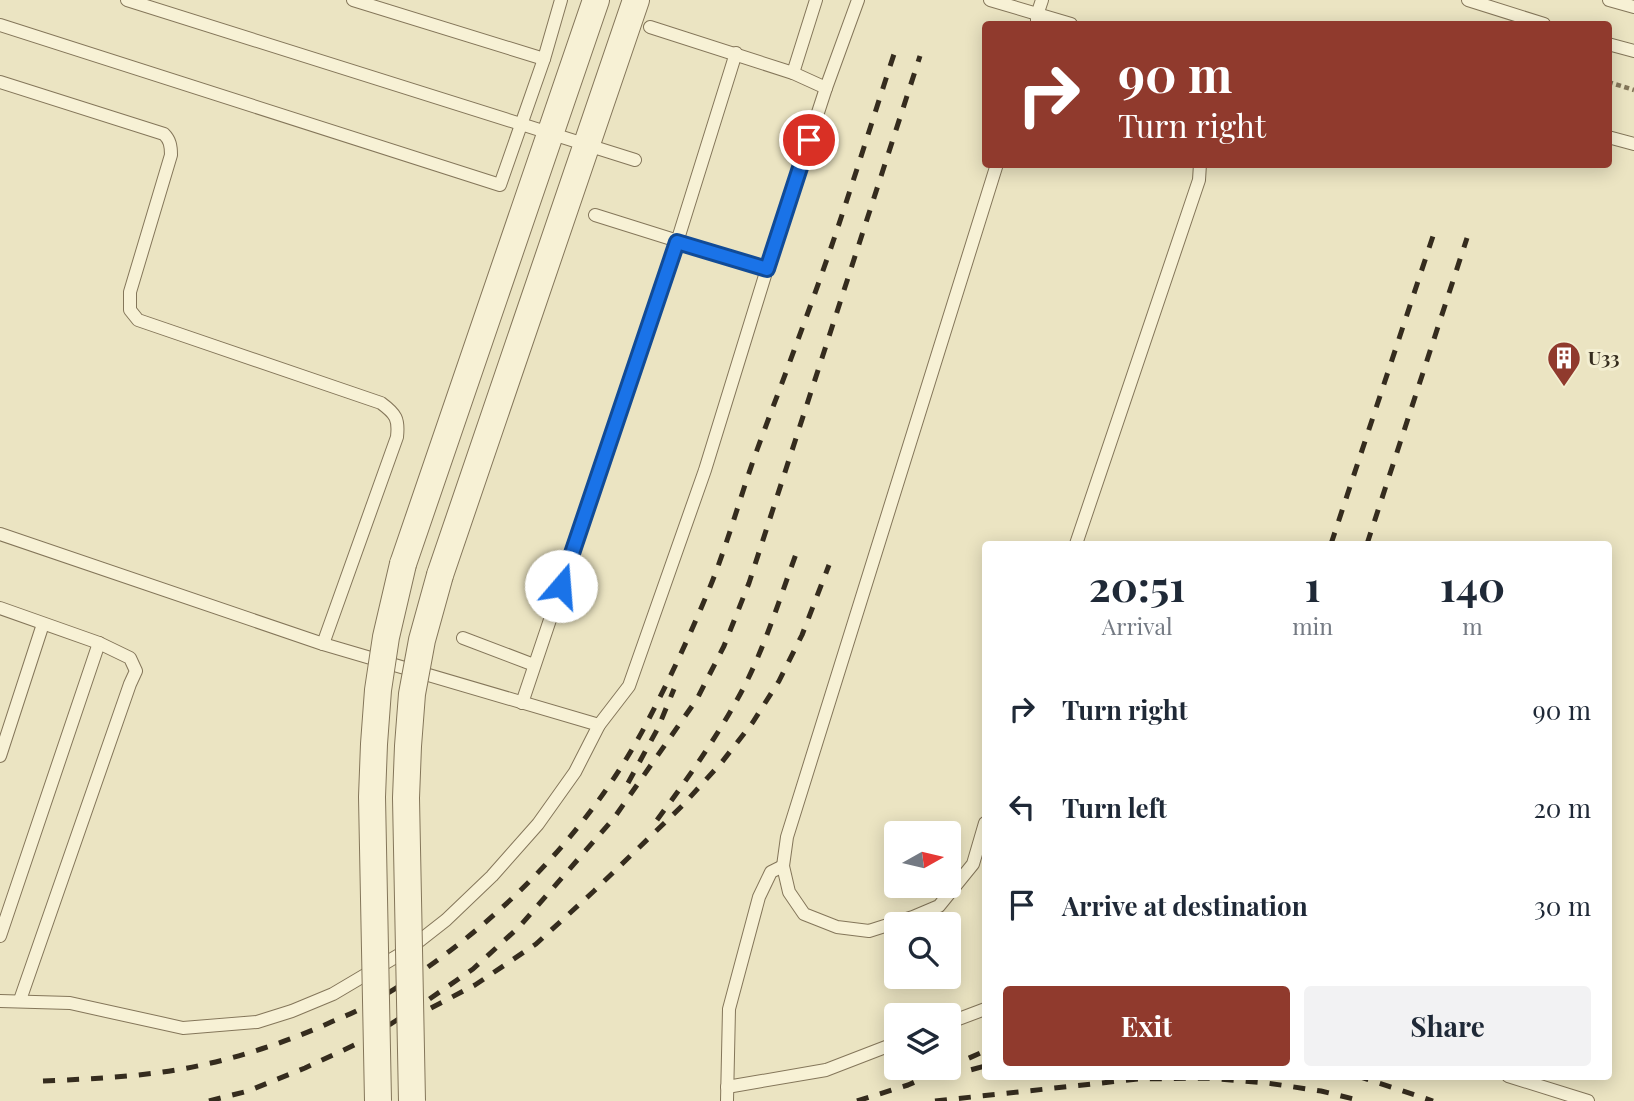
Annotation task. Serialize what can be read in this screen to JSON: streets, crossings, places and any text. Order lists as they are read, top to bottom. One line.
{"places":{"building":["U33"]},"north":"right","page":{"turn":["90 m","Turn right"],"eta":["20:51","Arrival","1","min","140","m"],"list":[{"name":"Turn right","value":"90 m"},{"name":"Turn left","value":"20 m"},{"name":"Arrive at destination","value":"30 m"}],"buttons":["Exit","Share"]}}
